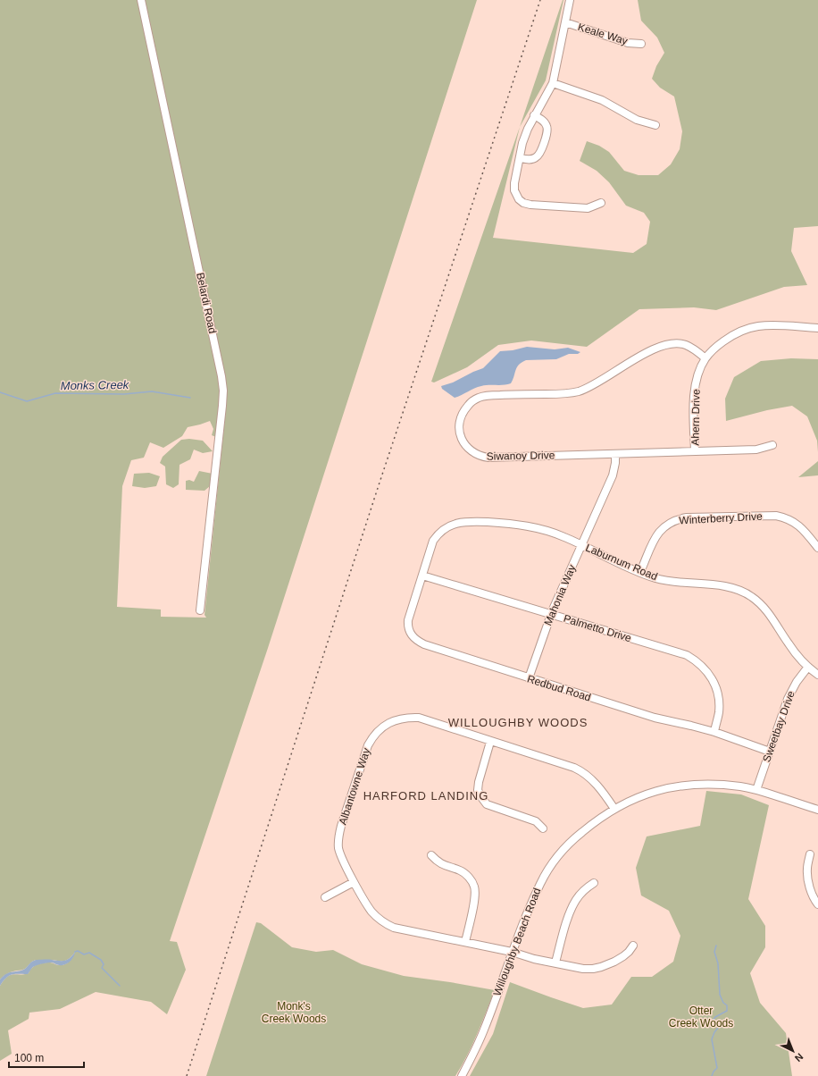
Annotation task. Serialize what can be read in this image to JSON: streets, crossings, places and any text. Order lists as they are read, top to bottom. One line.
{"streets":{"street":["Keale Way","Belardi Road","Ahern Drive","Siwanoy Drive","Winterberry Drive","Laburnum Road","Mahonia Way","Palmetto Drive","Redbud Road","Sweetbay Drive","Albantowne Way","Willoughby Beach Road"]},"crossings":[["Ahern Drive","Siwanoy Drive"],["Siwanoy Drive","Mahonia Way"],["Winterberry Drive","Laburnum Road"],["Laburnum Road","Mahonia Way"],["Laburnum Road","Palmetto Drive"],["Laburnum Road","Redbud Road"],["Laburnum Road","Sweetbay Drive"],["Mahonia Way","Palmetto Drive"],["Mahonia Way","Redbud Road"],["Palmetto Drive","Redbud Road"],["Redbud Road","Sweetbay Drive"],["Sweetbay Drive","Willoughby Beach Road"],["Albantowne Way","Willoughby Beach Road"]],"districts":["WILLOUGHBY WOODS","HARFORD LANDING"],"water":["Monks Creek"],"parks":["Monk's Creek Woods","Otter Creek Woods"],"scale_bar":"100 m","north":"bottom right"}
